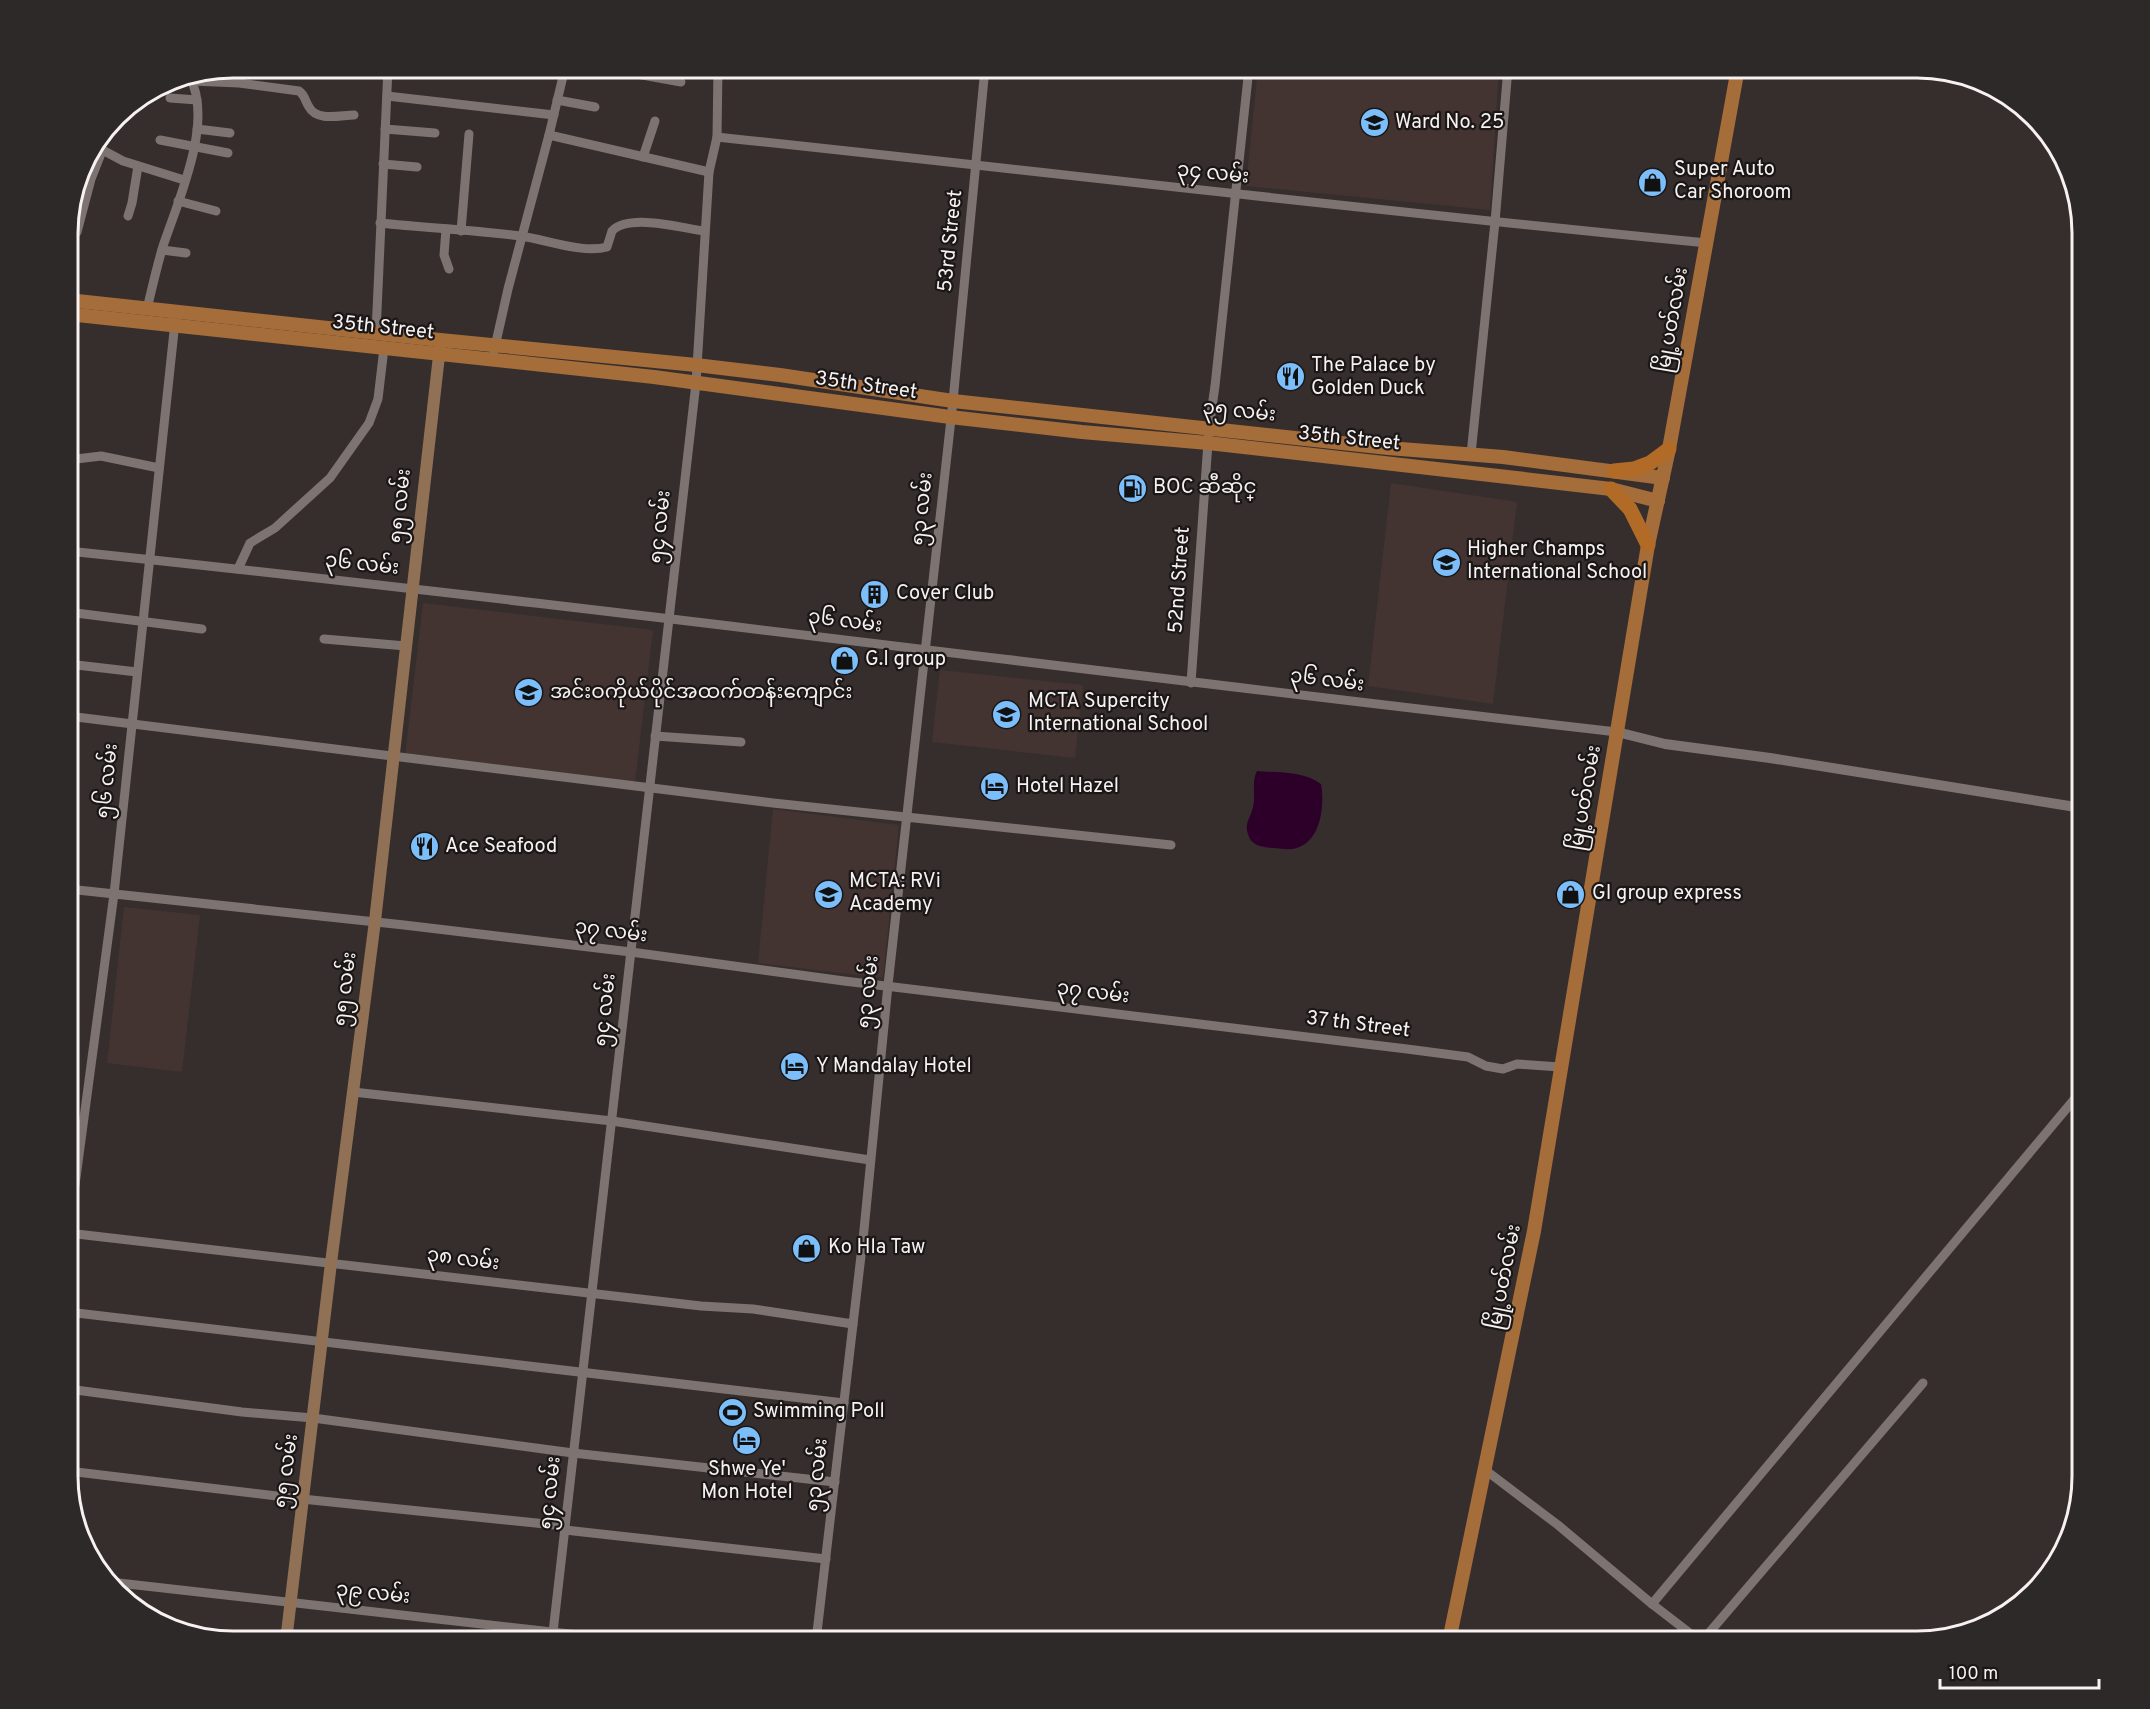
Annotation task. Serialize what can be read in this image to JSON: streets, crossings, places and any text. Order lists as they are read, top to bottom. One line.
{"streets":{"main road":["မြို့ပတ်လမ်း","35th Street","၃၅ လမ်း","၅၅ လမ်း"],"street":["၃၄ လမ်း","53rd Street","၅၃ လမ်း","၅၄ လမ်း","၃၆ လမ်း","52nd Street","၅၆ လမ်း","၃၇ လမ်း","37 th Street","၃၈ လမ်း","၃၉ လမ်း"]},"crossings":[["၃၄ လမ်း","53rd Street"],["၃၄ လမ်း","မြို့ပတ်လမ်း"],["၃၄ လမ်း","၅၄ လမ်း"],["၃၄ လမ်း","52nd Street"],["53rd Street","35th Street"],["53rd Street","၃၅ လမ်း"],["53rd Street","၅၃ လမ်း"],["မြို့ပတ်လမ်း","35th Street"],["မြို့ပတ်လမ်း","၃၅ လမ်း"],["မြို့ပတ်လမ်း","၃၆ လမ်း"],["မြို့ပတ်လမ်း","37 th Street"],["35th Street","၃၅ လမ်း"],["35th Street","၅၅ လမ်း"],["35th Street","၅၃ လမ်း"],["35th Street","၅၄ လမ်း"],["35th Street","52nd Street"],["35th Street","၅၆ လမ်း"],["၃၅ လမ်း","52nd Street"],["၅၅ လမ်း","၃၆ လမ်း"],["၅၅ လမ်း","၃၇ လမ်း"],["၅၅ လမ်း","၃၈ လမ်း"],["၅၅ လမ်း","၃၉ လမ်း"],["၅၃ လမ်း","၃၆ လမ်း"],["၅၃ လမ်း","၃၇ လမ်း"],["၅၃ လမ်း","၃၈ လမ်း"],["၅၄ လမ်း","၃၆ လမ်း"],["၅၄ လမ်း","၃၇ လမ်း"],["၅၄ လမ်း","၃၈ လမ်း"],["၃၆ လမ်း","52nd Street"],["၃၆ လမ်း","၅၆ လမ်း"],["၅၆ လမ်း","၃၇ လမ်း"],["၃၇ လမ်း","37 th Street"]],"places":{"school or university":["Ward No. 25","Higher Champs International School","အင်းဝကိုယ်ပိုင်အထက်တန်းကျောင်း","MCTA Supercity International School","MCTA: RVi Academy"],"shop":["Super Auto Car Shoroom","G.I group","GI group express","Ko Hla Taw"],"restaurant":["The Palace by Golden Duck","Ace Seafood"],"fuel station":["BOC ဆီဆိုင္"],"building":["Cover Club"],"hotel":["Hotel Hazel","Y Mandalay Hotel","Shwe Ye' Mon Hotel"],"sports":["Swimming Poll"]},"scale_bar":"100 m"}
